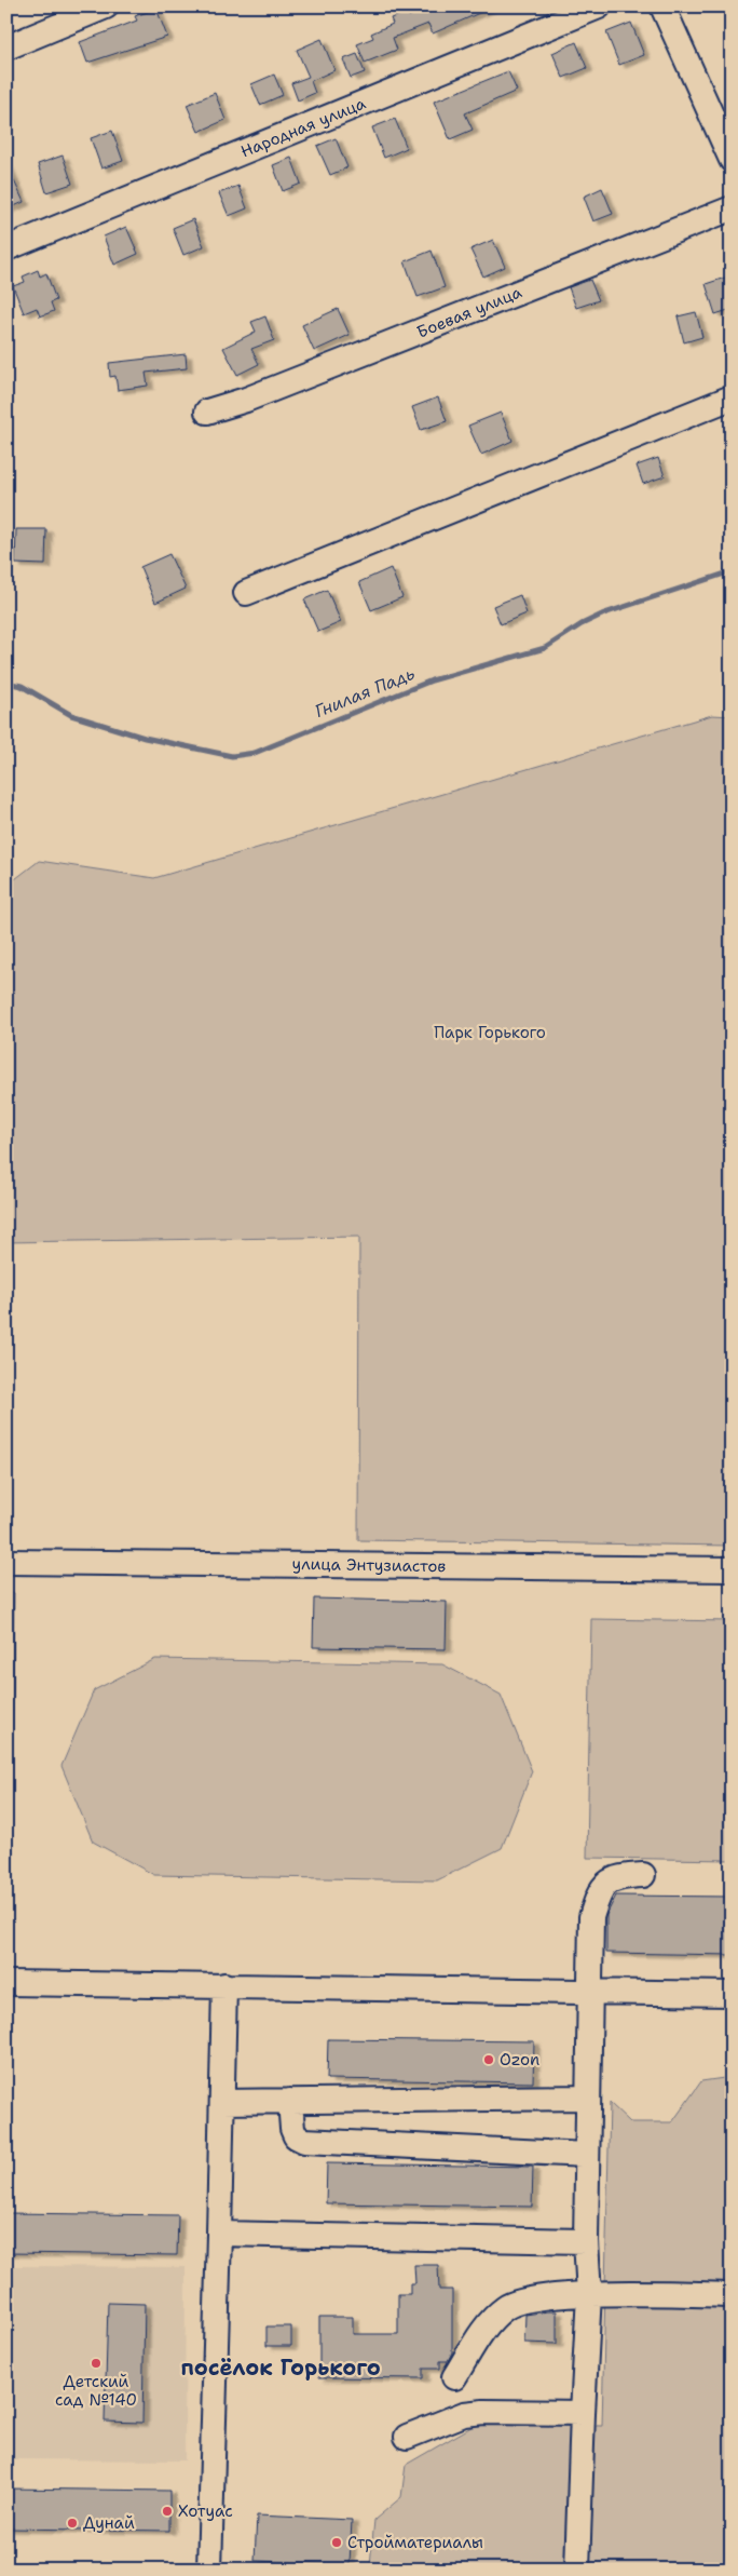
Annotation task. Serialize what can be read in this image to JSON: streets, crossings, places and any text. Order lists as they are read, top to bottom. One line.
{"streets":{"street":["Народная улица","Боевая улица","улица Энтузиастов"]},"districts":["посёлок Горького"],"water":["Гнилая Падь"],"parks":["Парк Горького"],"places":["Ozon","Детский сад №140","Хотуас","Дунай","Стройматериалы"]}
